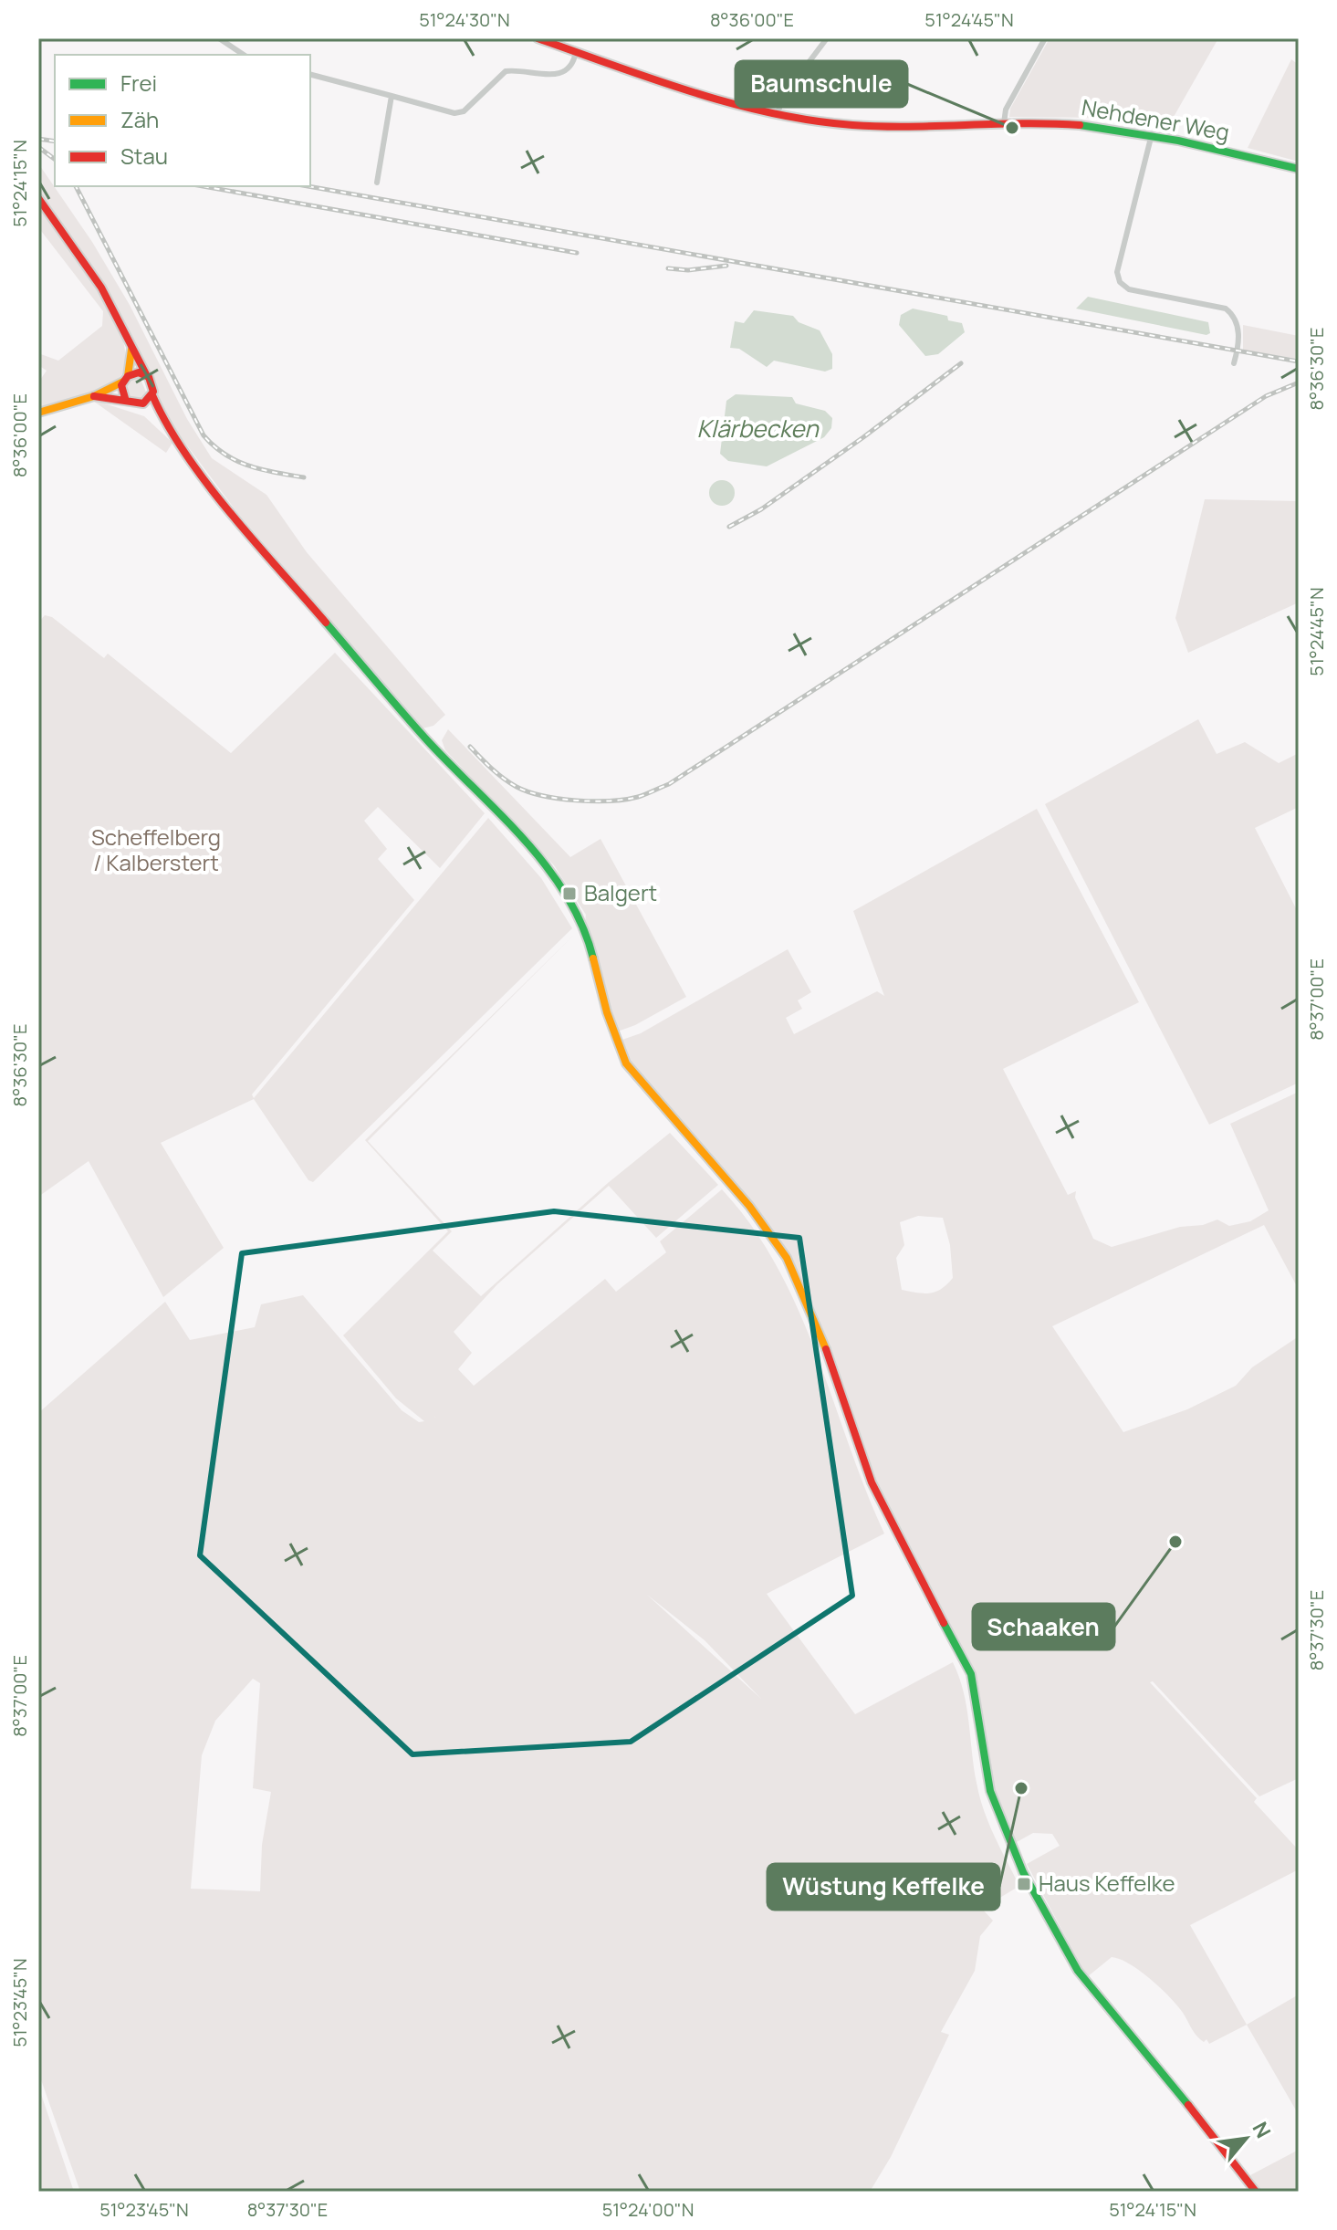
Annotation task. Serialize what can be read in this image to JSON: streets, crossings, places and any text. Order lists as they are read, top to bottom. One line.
{"streets":{"main road":["Nehdener Weg"]},"water":["Klärbecken"],"parks":["Scheffelberg / Kalberstert"],"places":{"other":["Baumschule","Schaaken","Wüstung Keffelke"],"transit":["Balgert","Haus Keffelke"]},"legend":["Frei","Zäh","Stau"],"north":"top right","coordinates":["51°24'30\"N","8°36'00\"E","51°24'45\"N","51°24'15\"N","8°36'30\"E","8°37'00\"E","8°37'30\"E","51°23'45\"N","51°24'00\"N"]}
